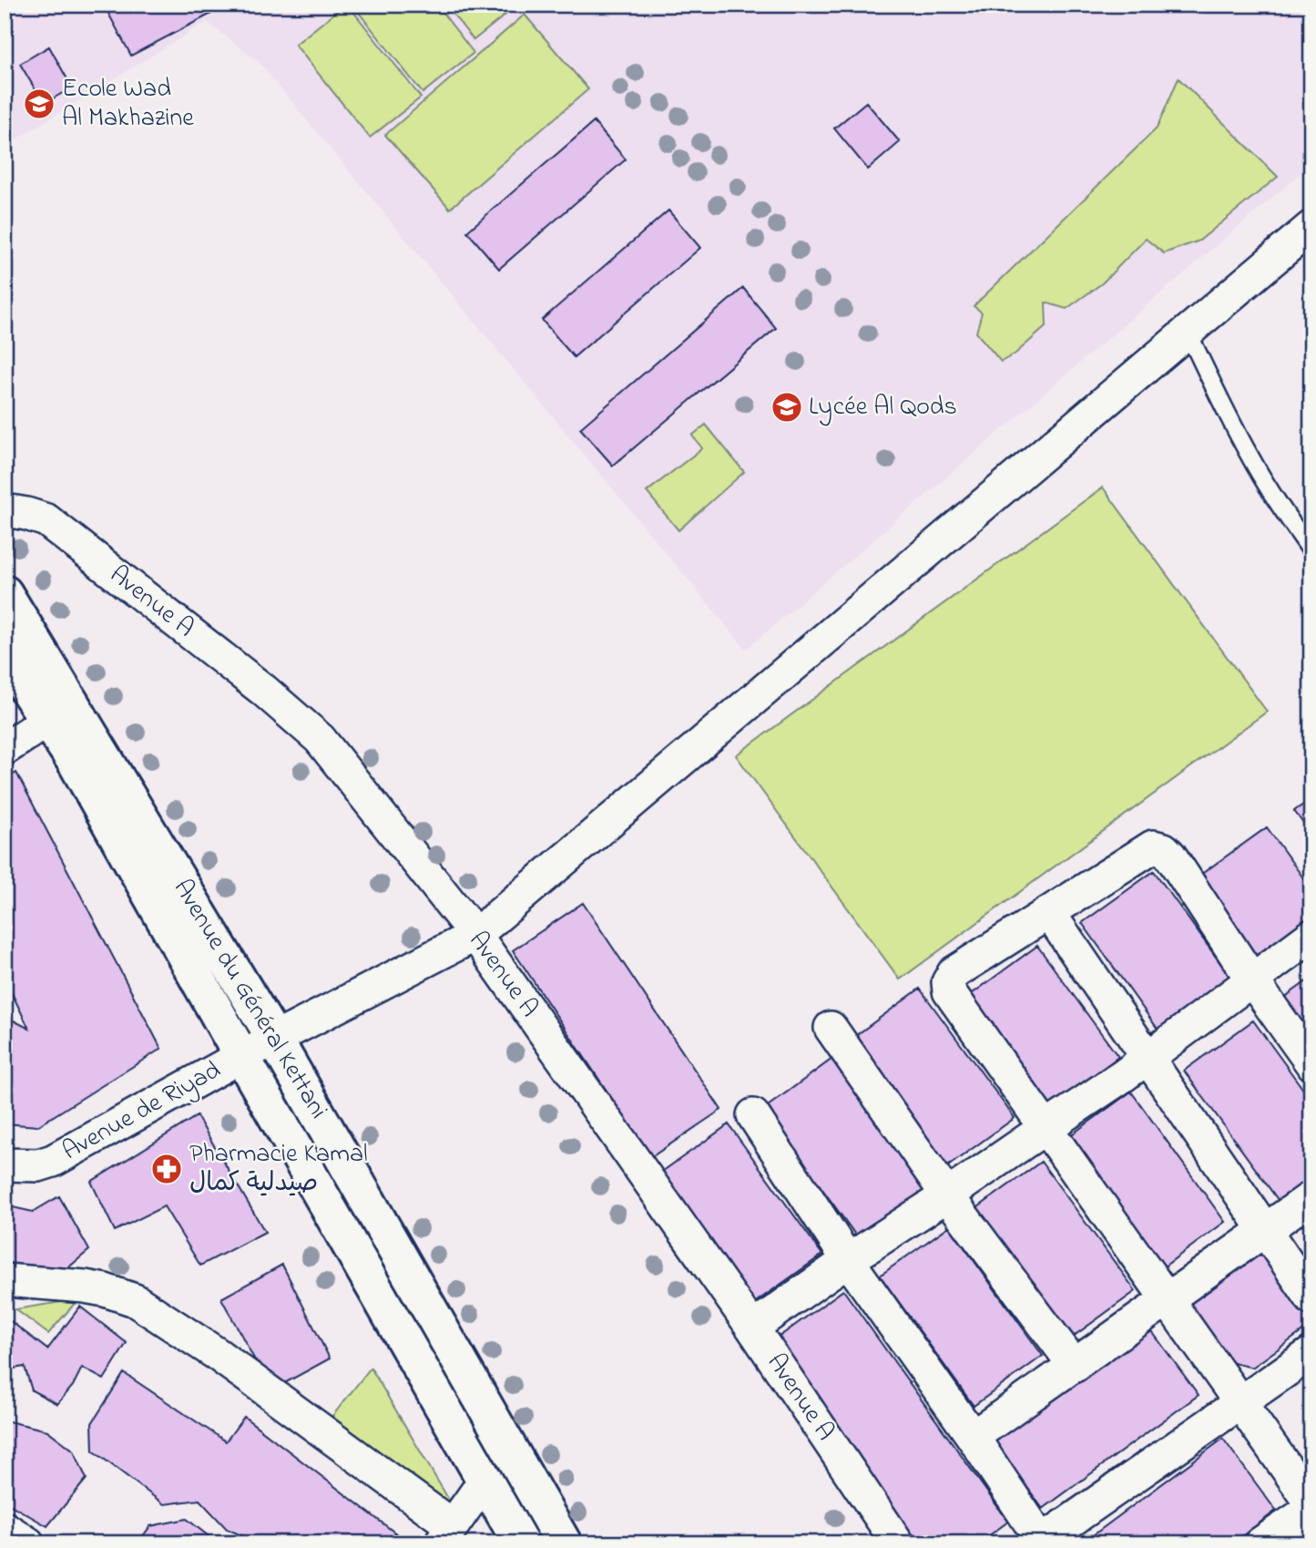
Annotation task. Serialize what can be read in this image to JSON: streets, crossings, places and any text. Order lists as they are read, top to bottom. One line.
{"streets":{"street":["Avenue A","Avenue du Général Kettani","Avenue de Riyad"]},"crossings":[["Avenue A","Avenue de Riyad"],["Avenue du Général Kettani","Avenue de Riyad"]],"places":{"school or university":["Ecole Wad Al Makhazine","Lycée Al Qods"],"pharmacy":["Pharmacie Kamal صيدلية كمال"]}}
